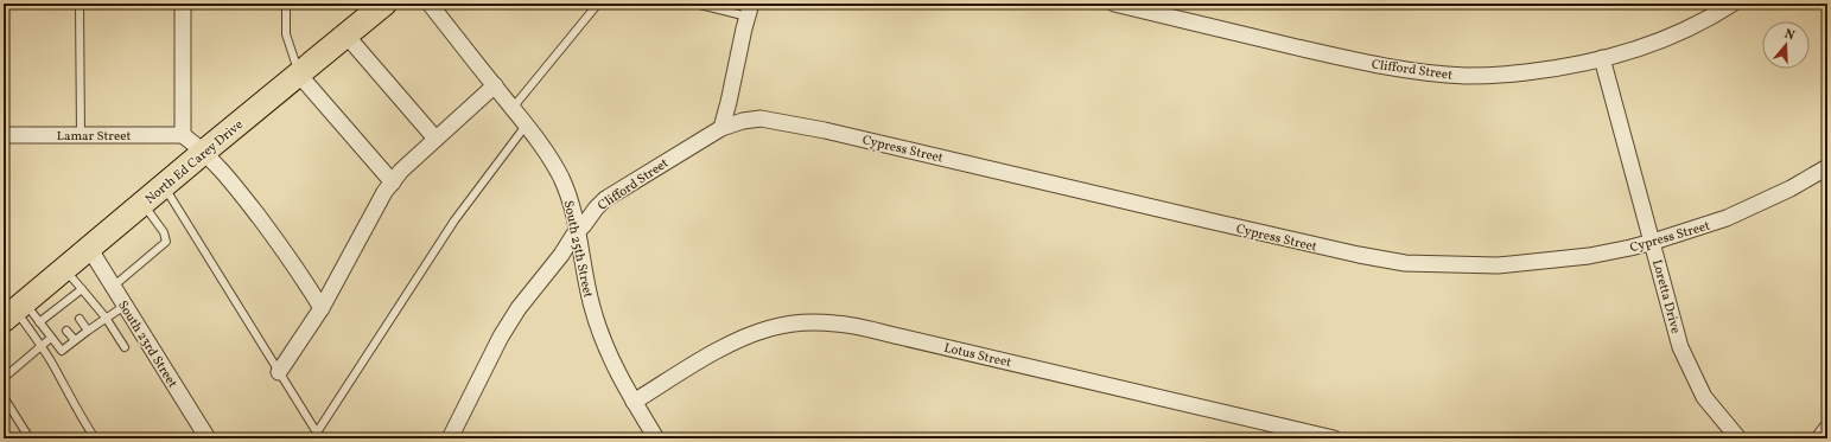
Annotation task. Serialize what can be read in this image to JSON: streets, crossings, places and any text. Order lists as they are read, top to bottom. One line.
{"streets":{"main road":["North Ed Carey Drive"],"street":["Clifford Street","Lamar Street","Cypress Street","South 25th Street","Loretta Drive","South 23rd Street","Lotus Street"]},"crossings":[["Clifford Street","Cypress Street"],["Clifford Street","South 25th Street"],["Clifford Street","Loretta Drive"],["Cypress Street","Loretta Drive"],["North Ed Carey Drive","South 23rd Street"],["South 25th Street","Lotus Street"]],"north":"top"}
